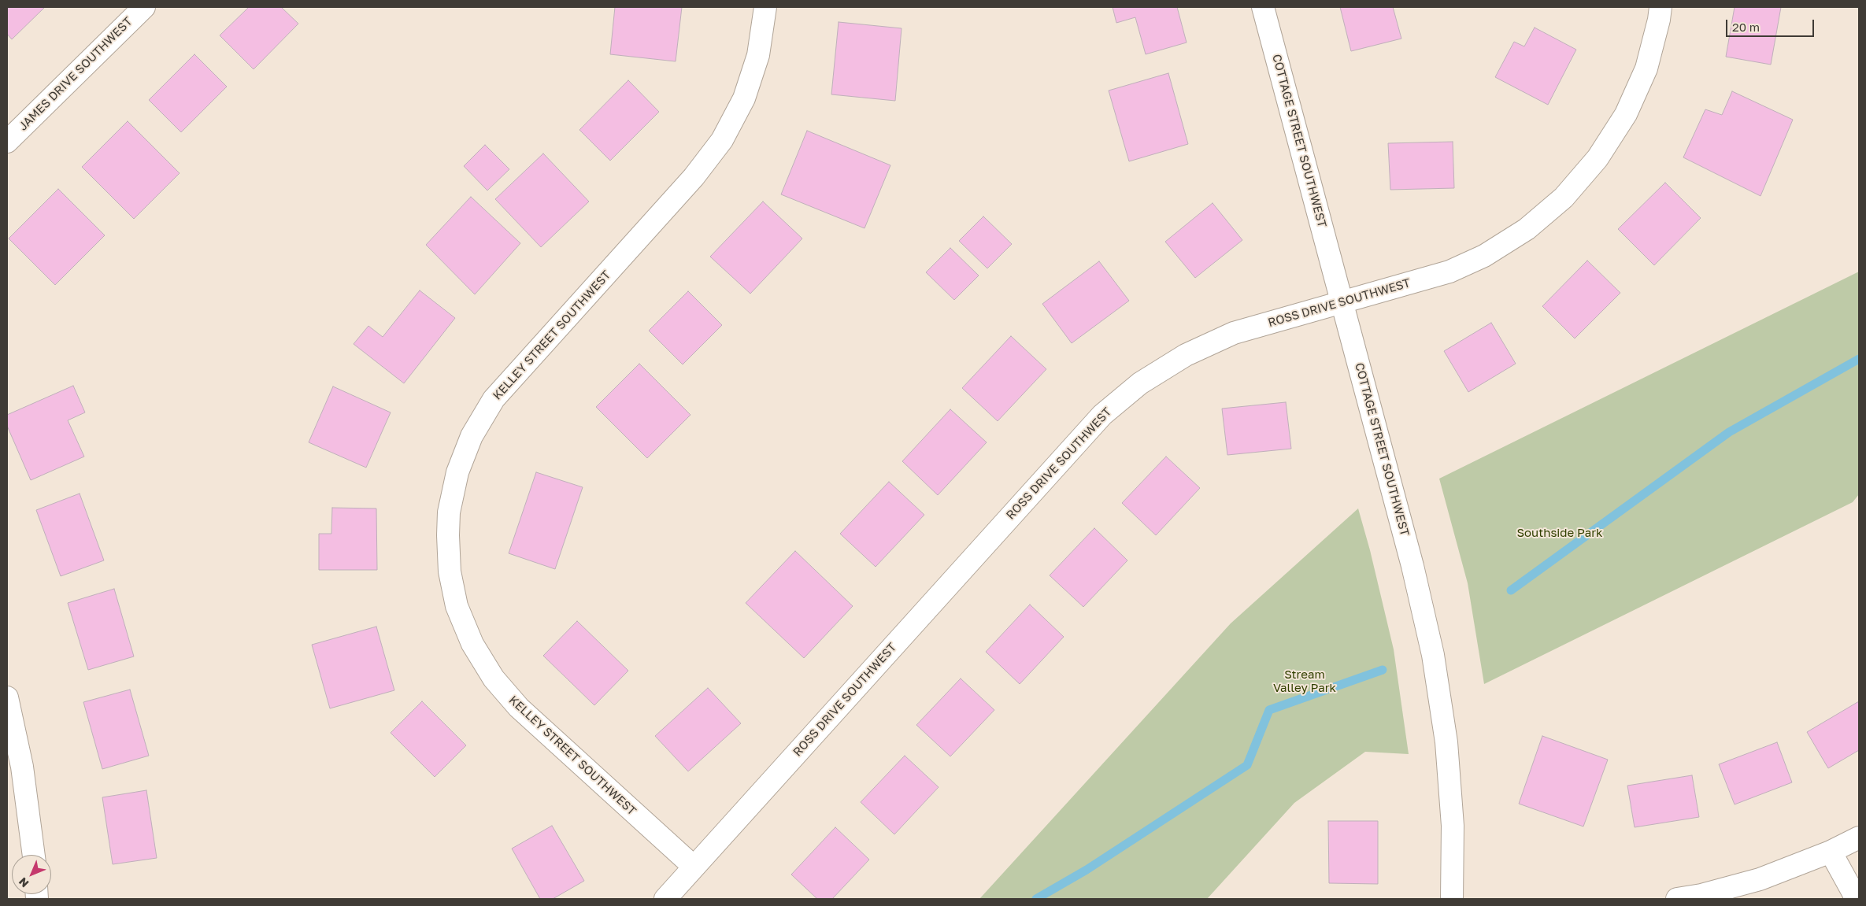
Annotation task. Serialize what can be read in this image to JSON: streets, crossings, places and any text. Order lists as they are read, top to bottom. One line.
{"streets":{"street":["JAMES DRIVE SOUTHWEST","COTTAGE STREET SOUTHWEST","ROSS DRIVE SOUTHWEST","KELLEY STREET SOUTHWEST"]},"crossings":[["COTTAGE STREET SOUTHWEST","ROSS DRIVE SOUTHWEST"],["ROSS DRIVE SOUTHWEST","KELLEY STREET SOUTHWEST"]],"parks":["Southside Park","Stream Valley Park"],"scale_bar":"20 m","north":"bottom left"}
